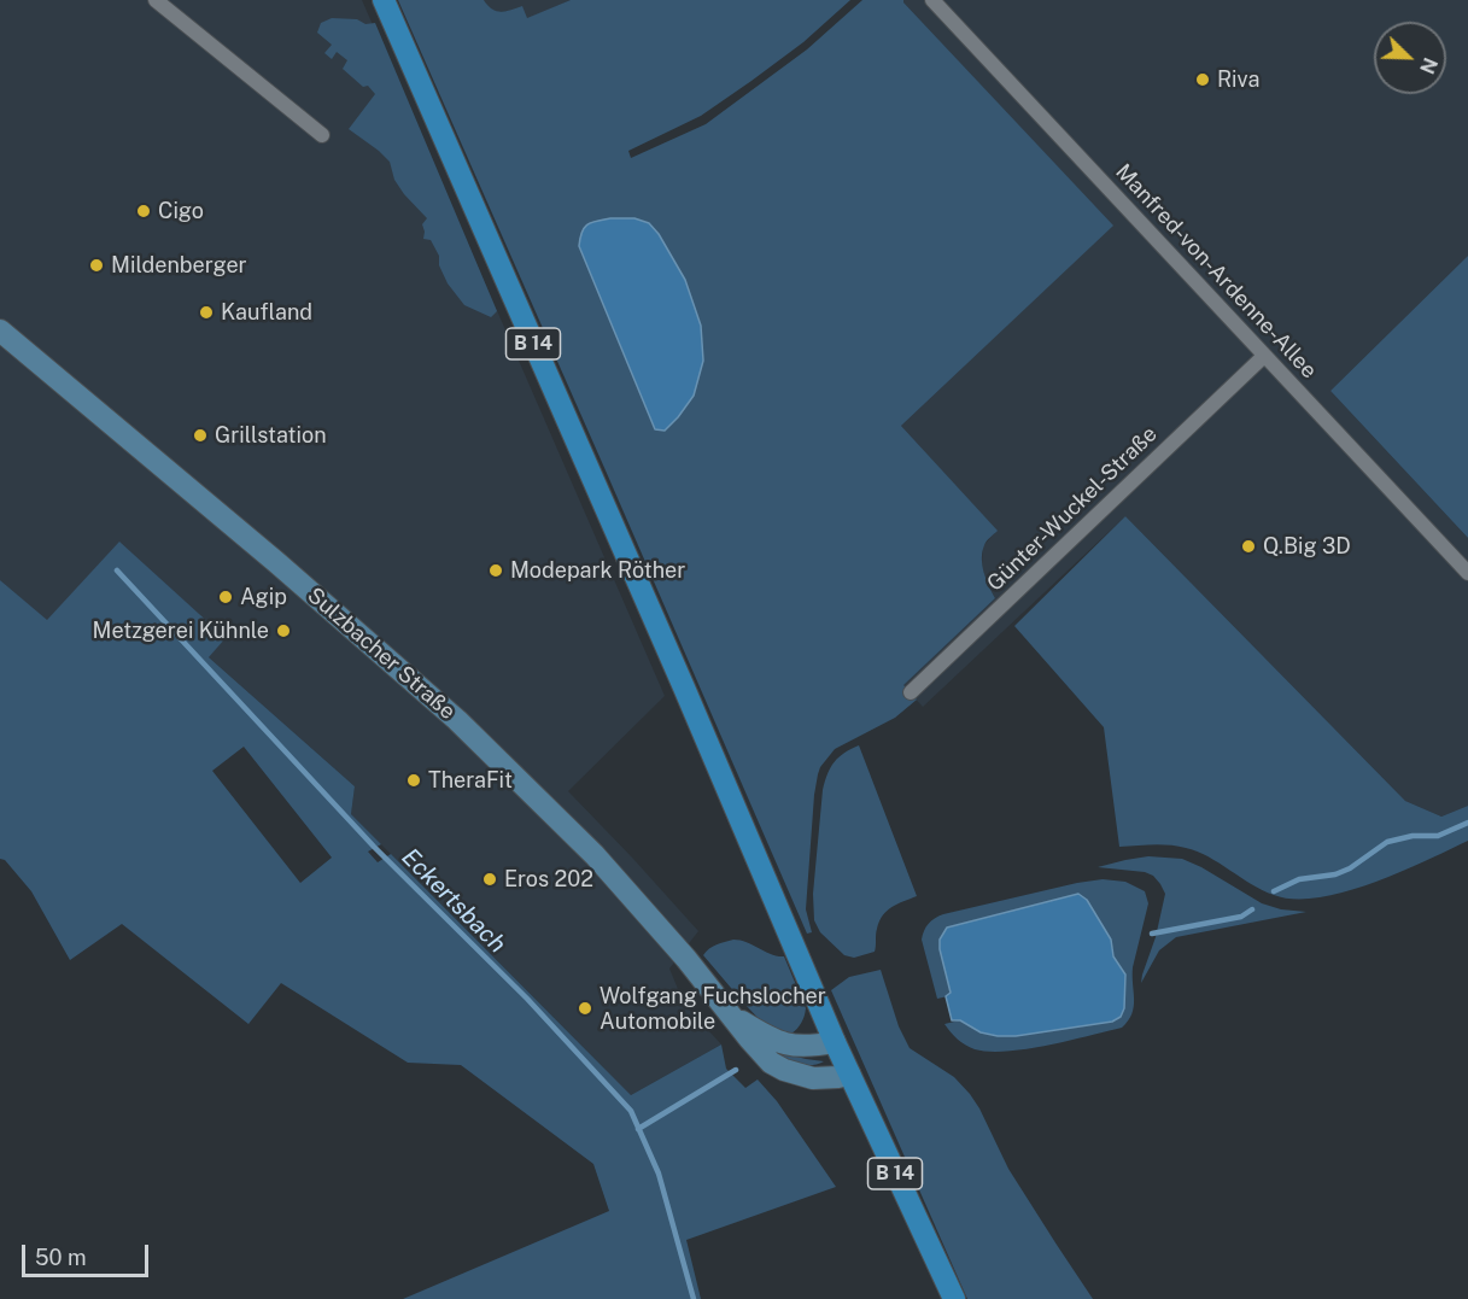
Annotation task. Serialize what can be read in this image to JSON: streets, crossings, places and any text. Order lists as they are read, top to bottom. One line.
{"streets":{"main road":["B 14"],"street":["Manfred-von-Ardenne-Allee","Günter-Wuckel-Straße","Sulzbacher Straße"]},"crossings":[["Manfred-von-Ardenne-Allee","Günter-Wuckel-Straße"],["B 14","Sulzbacher Straße"]],"water":["Eckertsbach"],"places":["Riva","Cigo","Mildenberger","Kaufland","Grillstation","Q.Big 3D","Modepark Röther","Agip","Metzgerei Kühnle","TheraFit","Eros 202","Wolfgang Fuchslocher Automobile"],"scale_bar":"50 m","north":"bottom right"}
